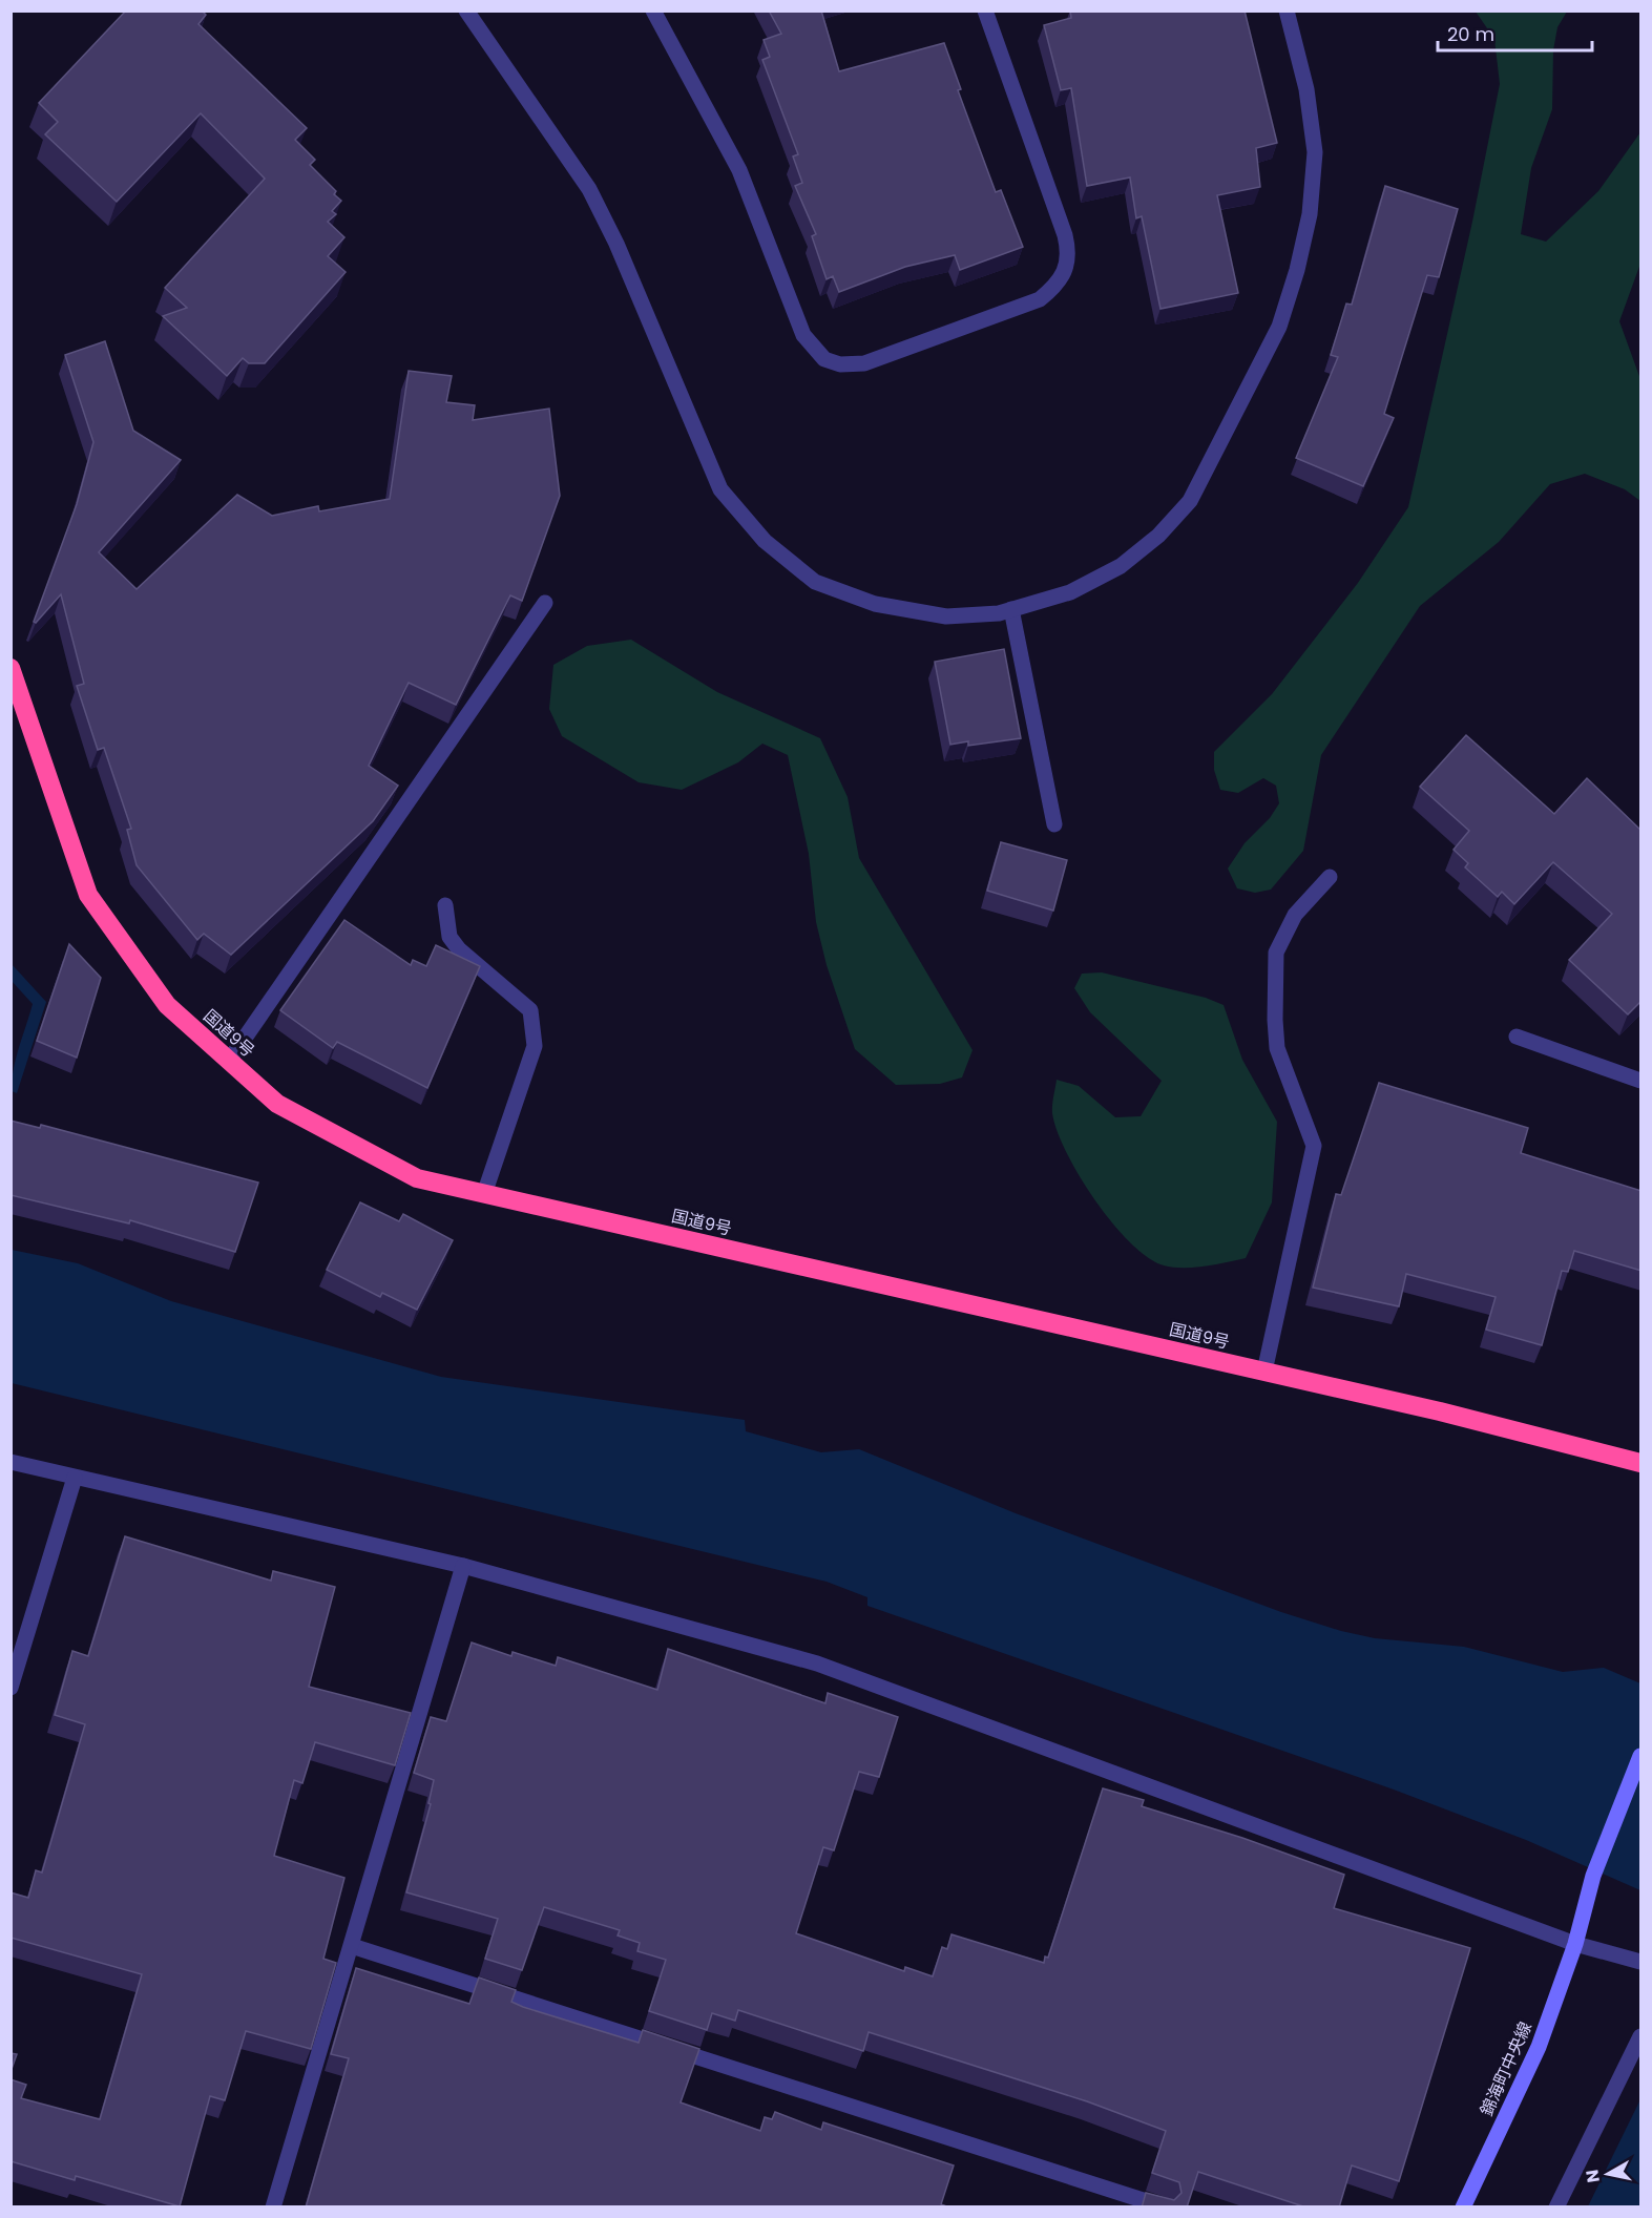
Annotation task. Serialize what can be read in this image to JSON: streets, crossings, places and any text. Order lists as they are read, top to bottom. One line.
{"streets":{"highway":["国道9号"],"street":["錦海町中央線"]},"scale_bar":"20 m","north":"left"}
